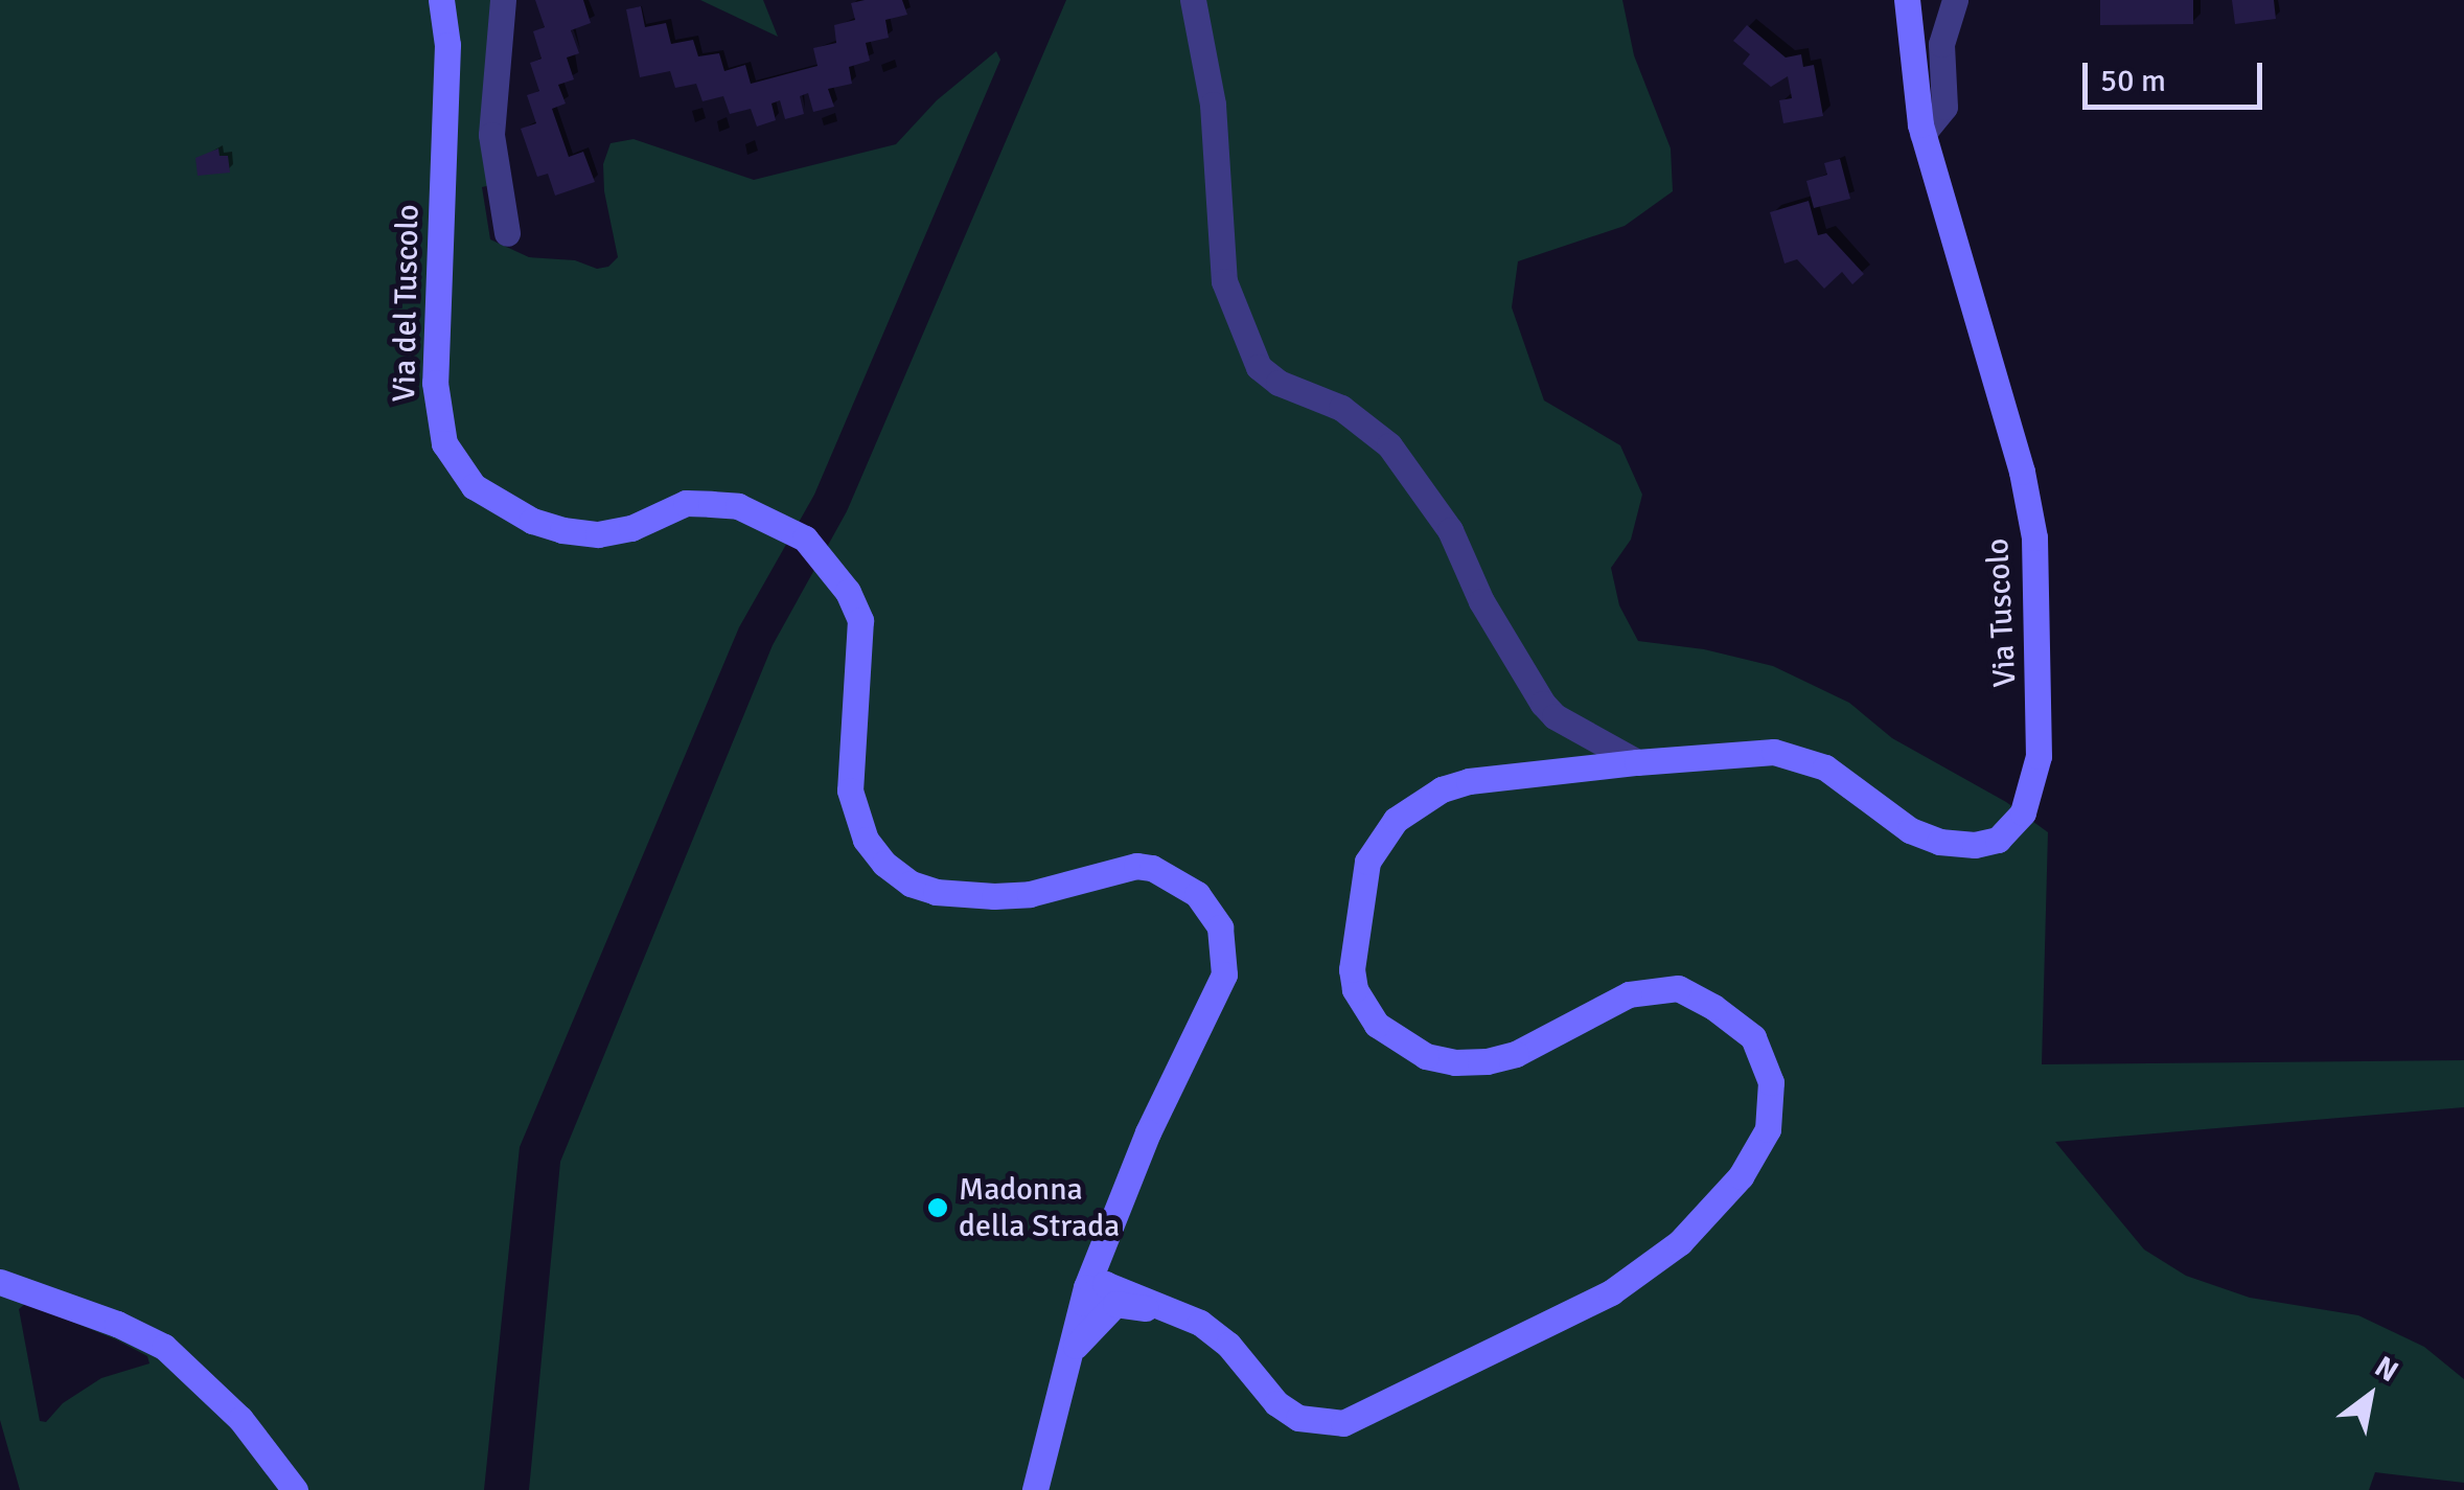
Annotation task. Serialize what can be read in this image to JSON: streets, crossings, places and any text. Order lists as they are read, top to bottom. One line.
{"streets":{"street":["Via del Tuscolo","Via Tuscolo"]},"places":["Madonna della Strada"],"scale_bar":"50 m","north":"top right"}
